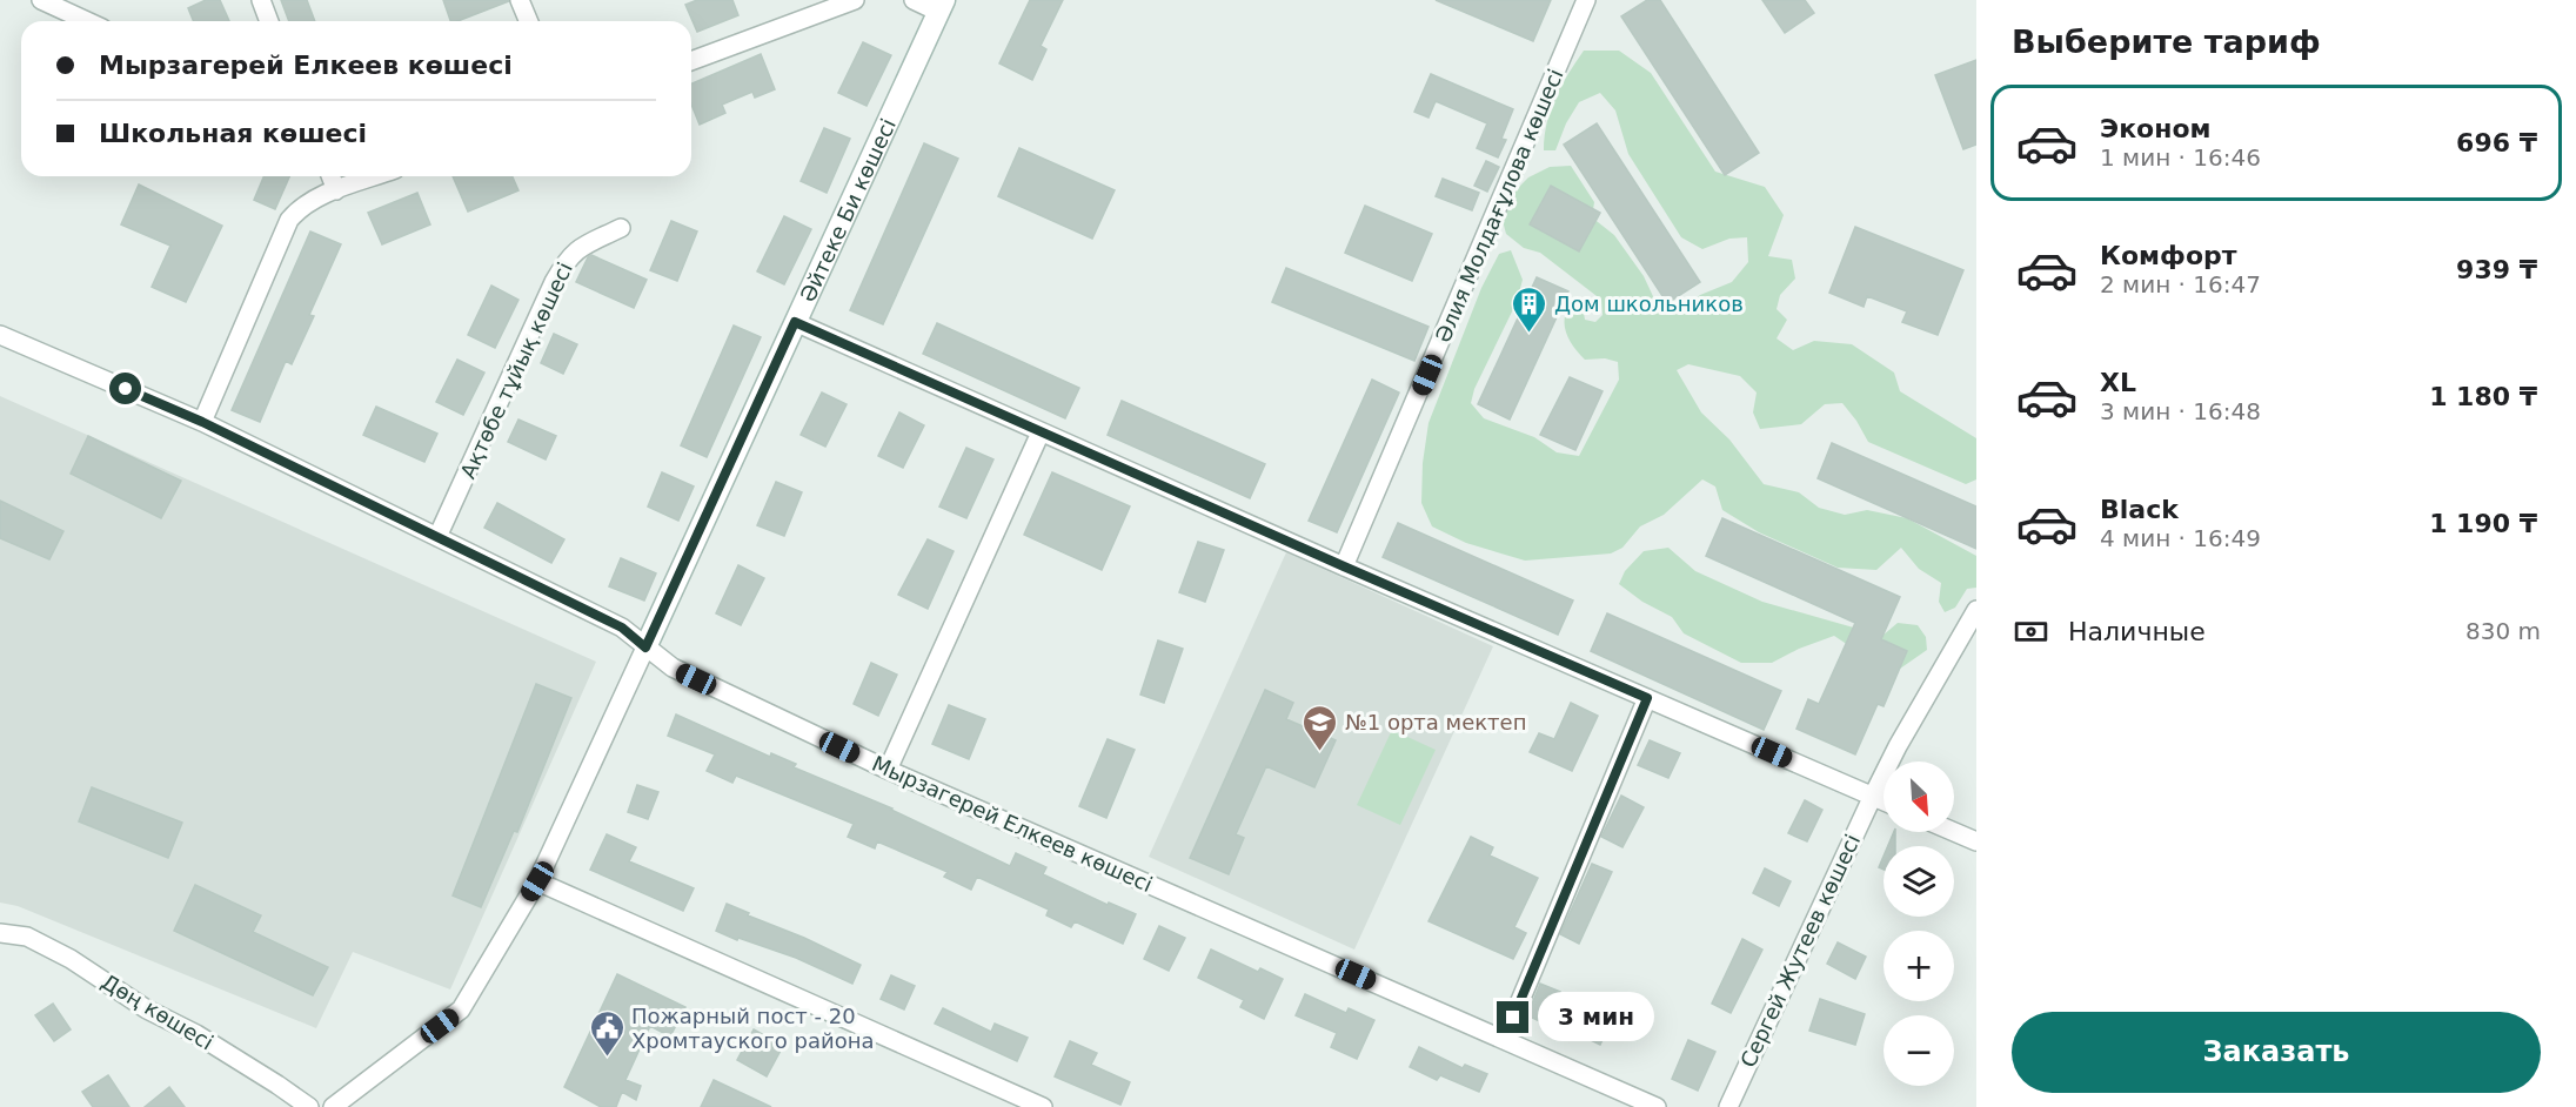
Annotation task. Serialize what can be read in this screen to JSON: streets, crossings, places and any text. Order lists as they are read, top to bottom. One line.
{"streets":{"street":["Әлия Молдағұлова көшесі","Әйтеке Би көшесі","Ақтөбе тұйық көшесі","Мырзагерей Елкеев көшесі","Сергей Жутеев көшесі","Дөң көшесі"]},"crossings":[["Әйтеке Би көшесі","Мырзагерей Елкеев көшесі"],["Ақтөбе тұйық көшесі","Мырзагерей Елкеев көшесі"]],"places":{"building":["Дом школьников"],"school or university":["№1 орта мектеп"],"public building":["Пожарный пост - 20 Хромтауского района"]},"north":"bottom right","page":{"heading":"Выберите тариф","banner":["Мырзагерей Елкеев көшесі","Школьная көшесі"],"list":[{"name":"Эконом","note":"1 мин · 16:46","value":"696 ₸"},{"name":"Комфорт","note":"2 мин · 16:47","value":"939 ₸"},{"name":"XL","note":"3 мин · 16:48","value":"1 180 ₸"},{"name":"Black","note":"4 мин · 16:49","value":"1 190 ₸"}],"pay":["Наличные","830 m"],"map_buttons":["+","−"],"bubble":"3 мин","buttons":"Заказать"}}
